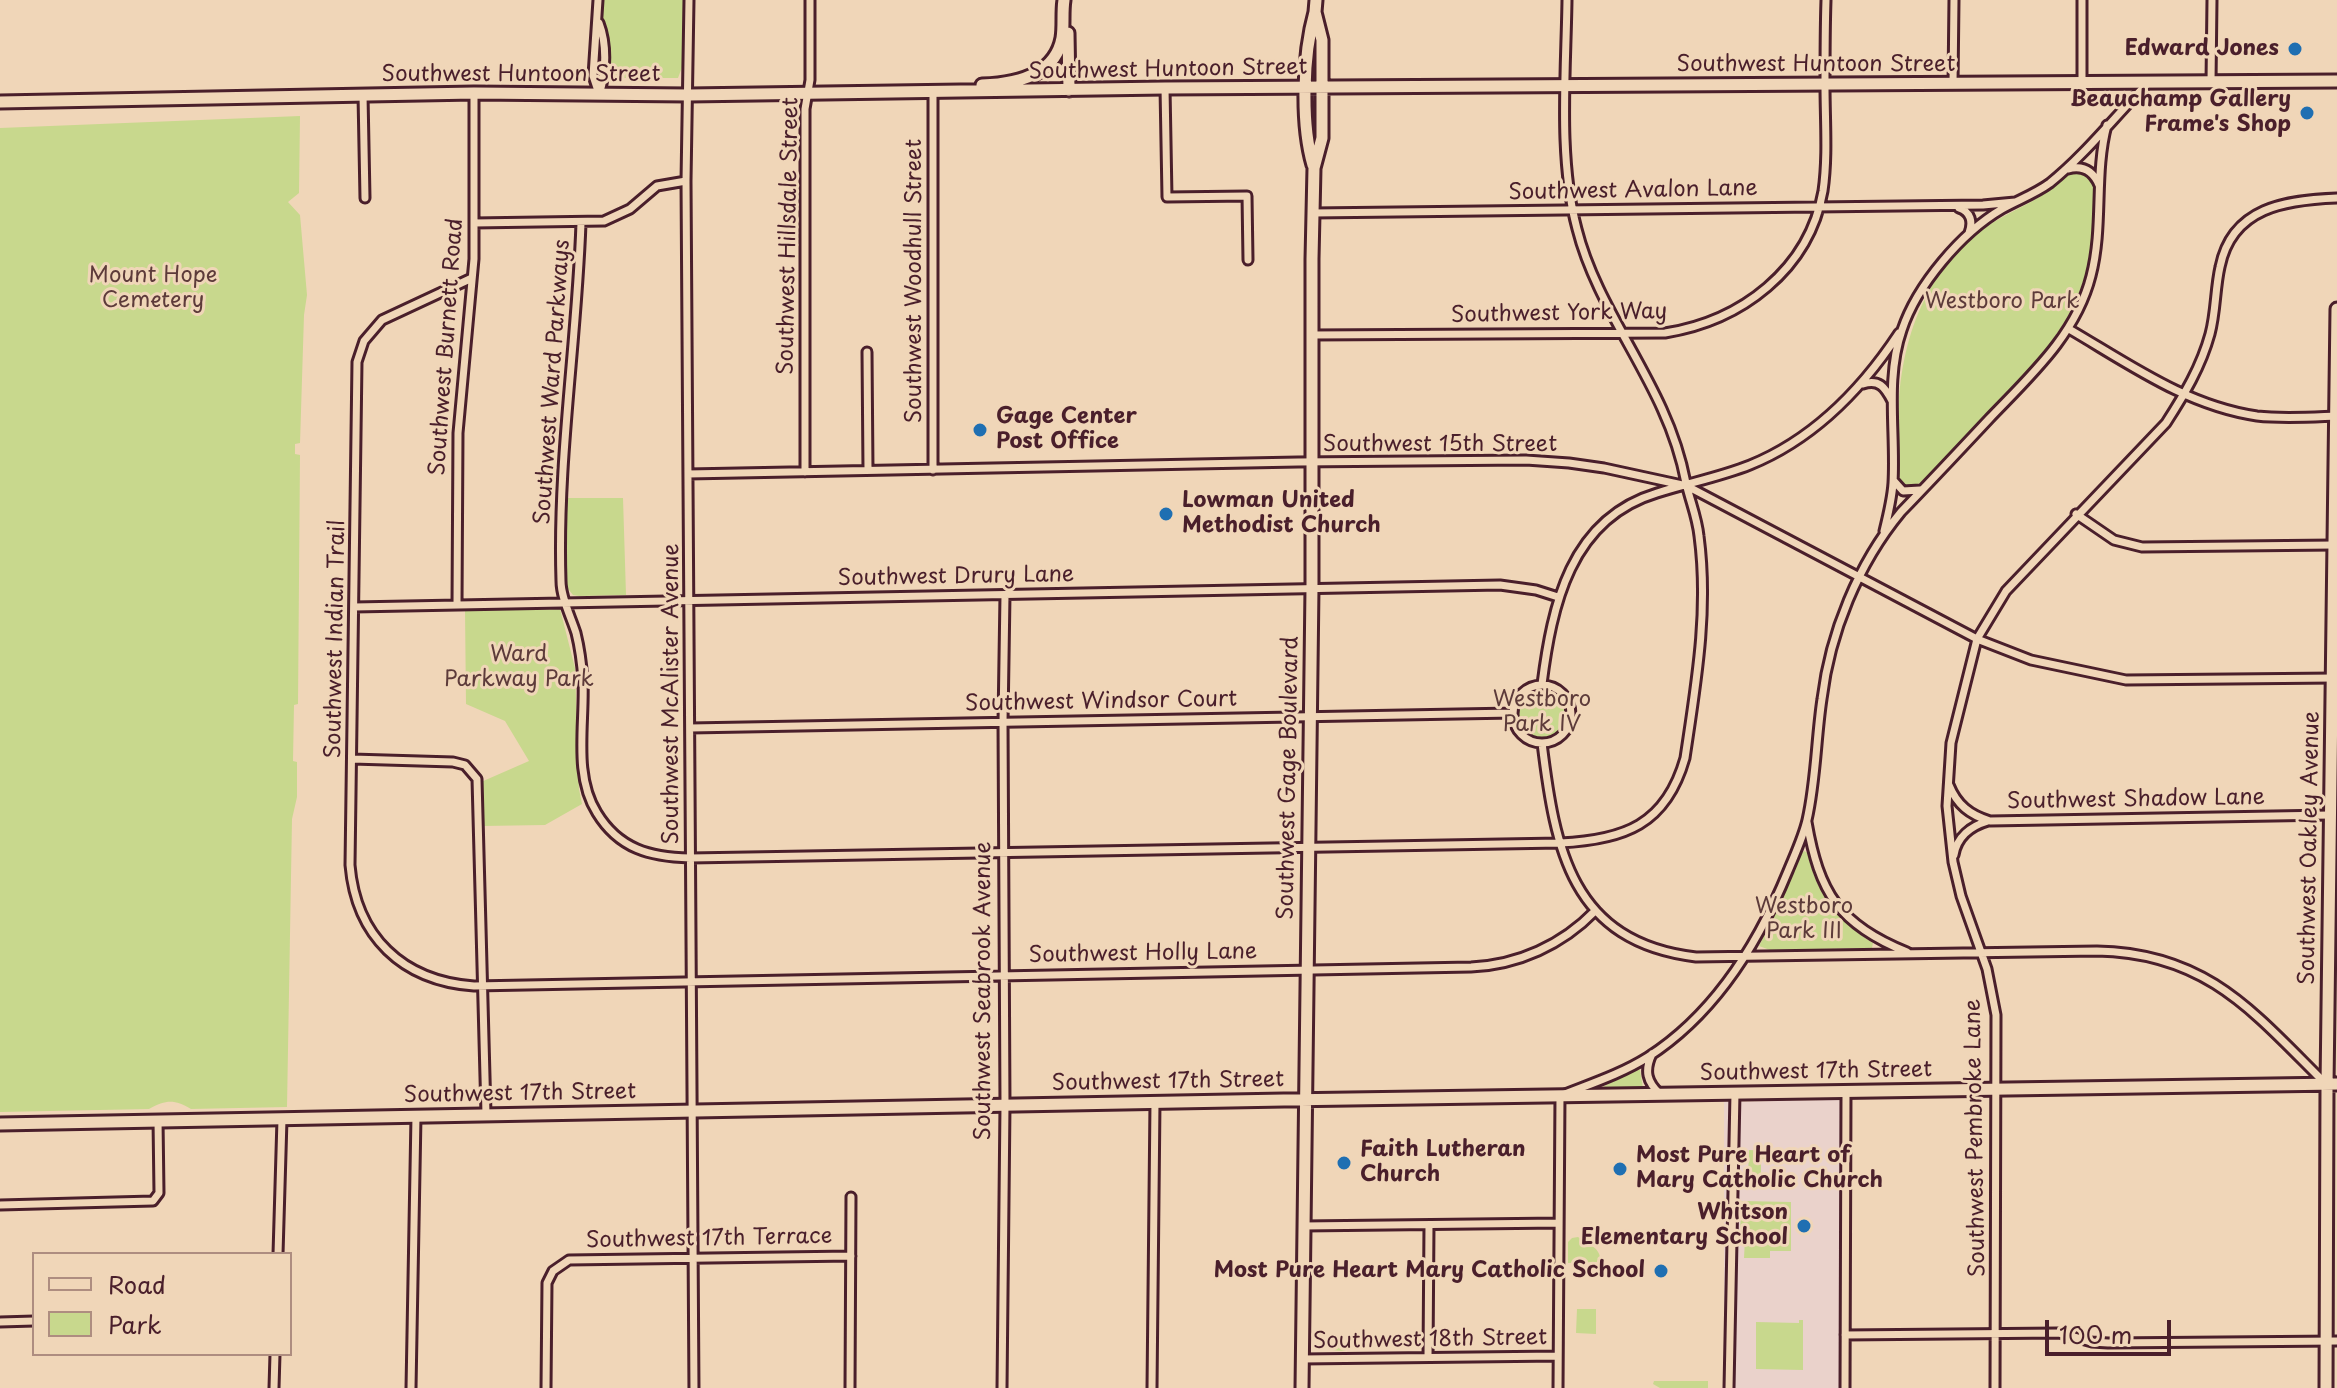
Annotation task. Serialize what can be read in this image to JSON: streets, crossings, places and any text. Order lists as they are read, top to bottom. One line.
{"streets":{"main road":["Southwest Huntoon Street","Southwest Gage Boulevard","Southwest Oakley Avenue","Southwest 17th Street"],"street":["Southwest Avalon Lane","Southwest Hillsdale Street","Southwest Woodhull Street","Southwest York Way","Southwest Burnett Road","Southwest Ward Parkways","Southwest 15th Street","Southwest Drury Lane","Southwest Indian Trail","Southwest McAlister Avenue","Southwest Windsor Court","Southwest Shadow Lane","Southwest Holly Lane","Southwest Seabrook Avenue","Southwest Pembroke Lane","Southwest 17th Terrace","Southwest 18th Street"]},"crossings":[["Southwest Huntoon Street","Southwest Hillsdale Street"],["Southwest Huntoon Street","Southwest Woodhull Street"],["Southwest Huntoon Street","Southwest York Way"],["Southwest Huntoon Street","Southwest Burnett Road"],["Southwest Huntoon Street","Southwest Ward Parkways"],["Southwest Huntoon Street","Southwest McAlister Avenue"],["Southwest Huntoon Street","Southwest Gage Boulevard"],["Southwest Avalon Lane","Southwest York Way"],["Southwest Avalon Lane","Southwest Ward Parkways"],["Southwest Avalon Lane","Southwest Gage Boulevard"],["Southwest Hillsdale Street","Southwest 15th Street"],["Southwest Woodhull Street","Southwest 15th Street"],["Southwest York Way","Southwest Ward Parkways"],["Southwest York Way","Southwest Gage Boulevard"],["Southwest Burnett Road","Southwest Drury Lane"],["Southwest Burnett Road","Southwest Indian Trail"],["Southwest Ward Parkways","Southwest 15th Street"],["Southwest Ward Parkways","Southwest Drury Lane"],["Southwest Ward Parkways","Southwest McAlister Avenue"],["Southwest Ward Parkways","Southwest Gage Boulevard"],["Southwest Ward Parkways","Southwest Seabrook Avenue"],["Southwest 15th Street","Southwest McAlister Avenue"],["Southwest 15th Street","Southwest Gage Boulevard"],["Southwest 15th Street","Southwest Oakley Avenue"],["Southwest 15th Street","Southwest Pembroke Lane"],["Southwest Drury Lane","Southwest Indian Trail"],["Southwest Drury Lane","Southwest McAlister Avenue"],["Southwest Drury Lane","Southwest Gage Boulevard"],["Southwest Drury Lane","Southwest Seabrook Avenue"],["Southwest Indian Trail","Southwest Holly Lane"],["Southwest McAlister Avenue","Southwest Windsor Court"],["Southwest McAlister Avenue","Southwest Holly Lane"],["Southwest McAlister Avenue","Southwest 17th Street"],["Southwest McAlister Avenue","Southwest 17th Terrace"],["Southwest Windsor Court","Southwest Gage Boulevard"],["Southwest Windsor Court","Southwest Seabrook Avenue"],["Southwest Gage Boulevard","Southwest Holly Lane"],["Southwest Gage Boulevard","Southwest 17th Street"],["Southwest Gage Boulevard","Southwest 18th Street"],["Southwest Shadow Lane","Southwest Oakley Avenue"],["Southwest Shadow Lane","Southwest Pembroke Lane"],["Southwest Oakley Avenue","Southwest 17th Street"],["Southwest Holly Lane","Southwest Seabrook Avenue"],["Southwest Seabrook Avenue","Southwest 17th Street"],["Southwest 17th Street","Southwest Pembroke Lane"]],"parks":["Mount Hope Cemetery","Westboro Park","Ward Parkway Park","Westboro Park IV","Westboro Park III"],"places":["Edward Jones","Beauchamp Gallery Frame's Shop","Gage Center Post Office","Lowman United Methodist Church","Faith Lutheran Church","Most Pure Heart of Mary Catholic Church","Whitson Elementary School","Most Pure Heart Mary Catholic School"],"legend":["Road","Park"],"scale_bar":"100 m"}
